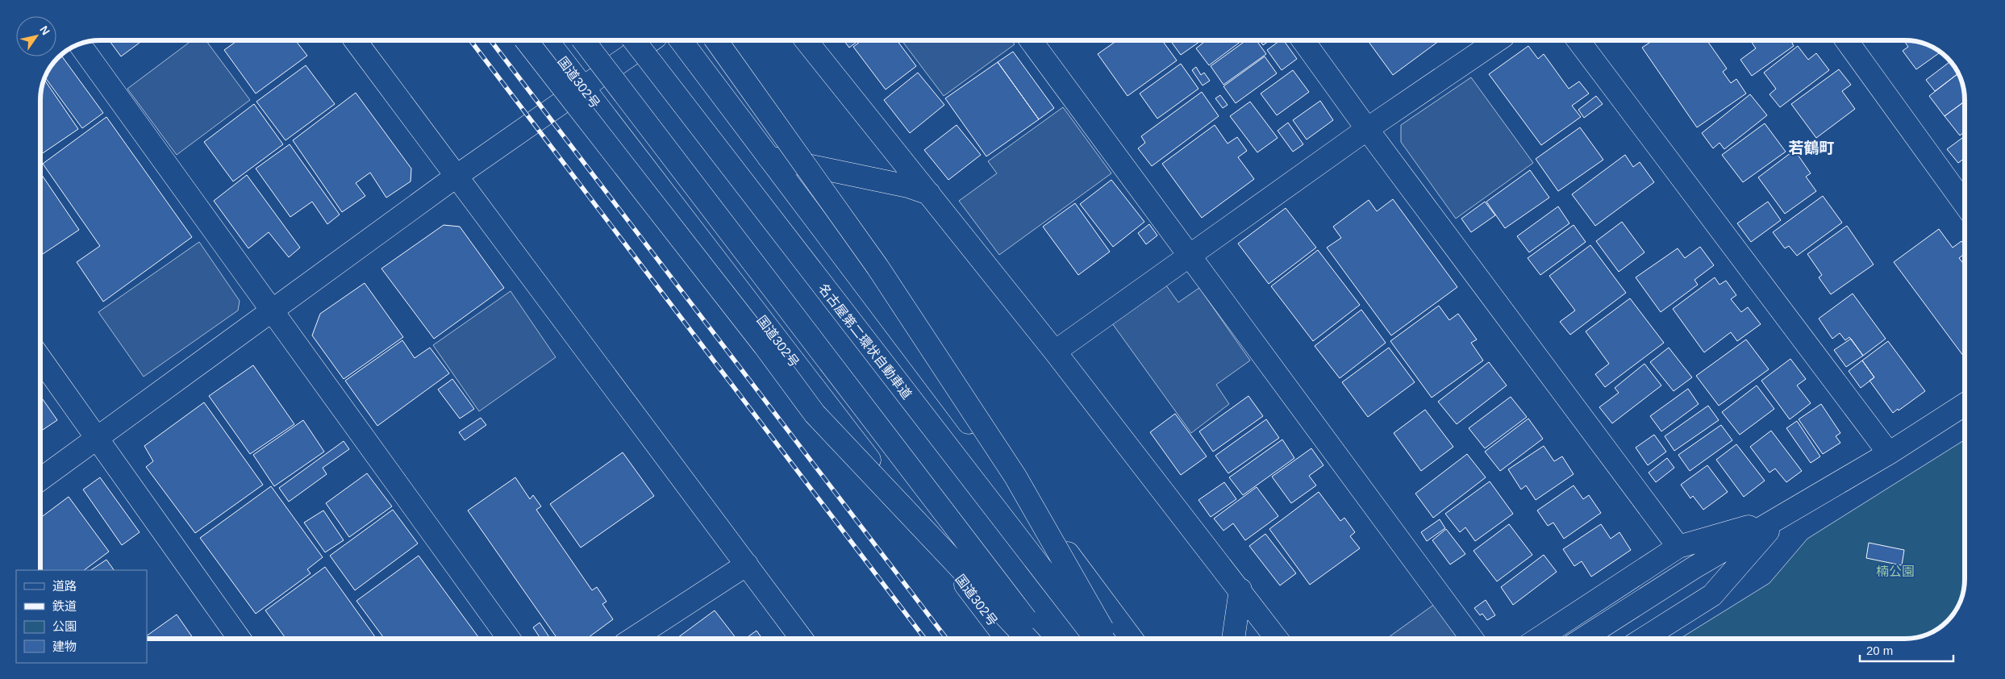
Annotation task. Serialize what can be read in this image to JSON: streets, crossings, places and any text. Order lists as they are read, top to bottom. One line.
{"streets":{"main road":["国道302号","名古屋第二環状自動車道"]},"districts":["若鶴町"],"parks":["楠公園"],"legend":["道路","鉄道","公園","建物"],"scale_bar":"20 m","north":"top right"}
